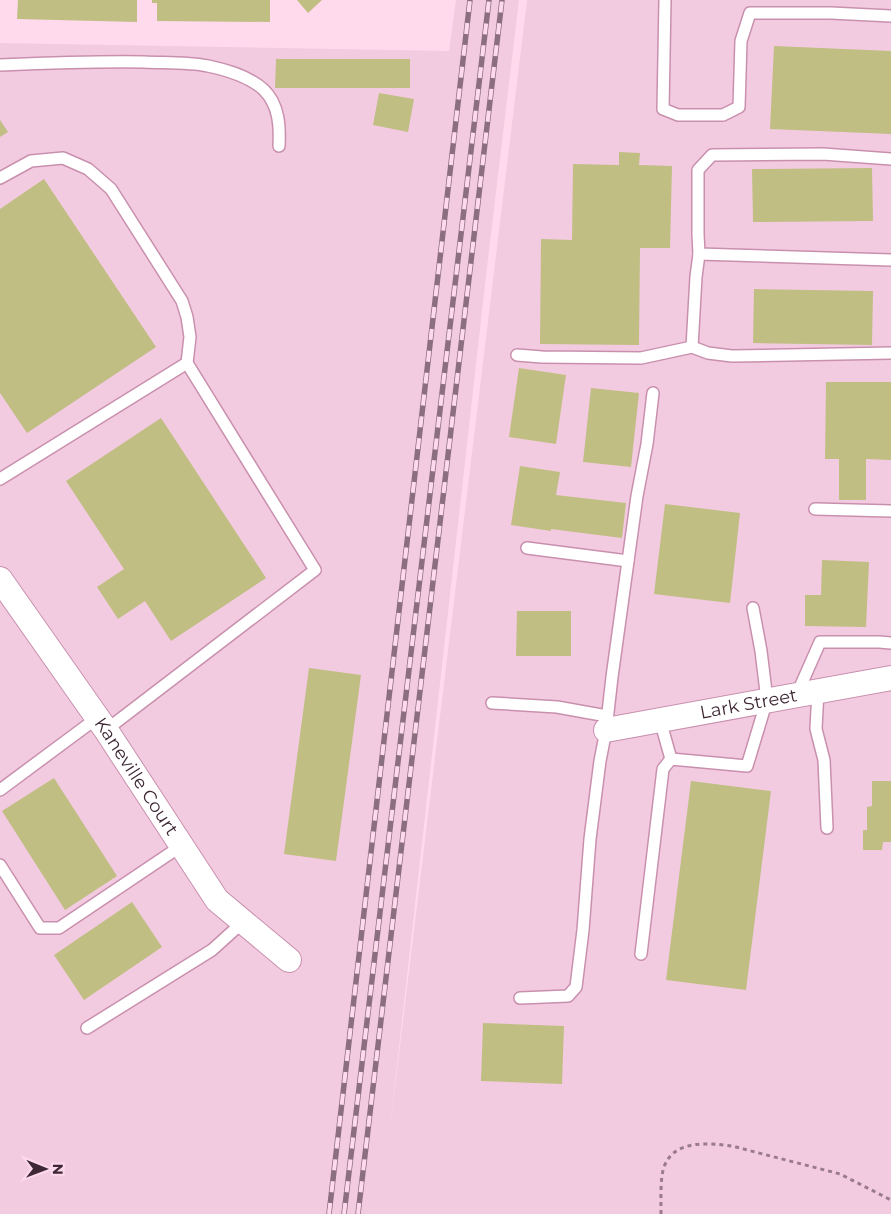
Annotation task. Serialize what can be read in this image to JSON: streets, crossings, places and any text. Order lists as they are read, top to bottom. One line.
{"streets":{"street":["Lark Street","Kaneville Court"]},"north":"right"}
